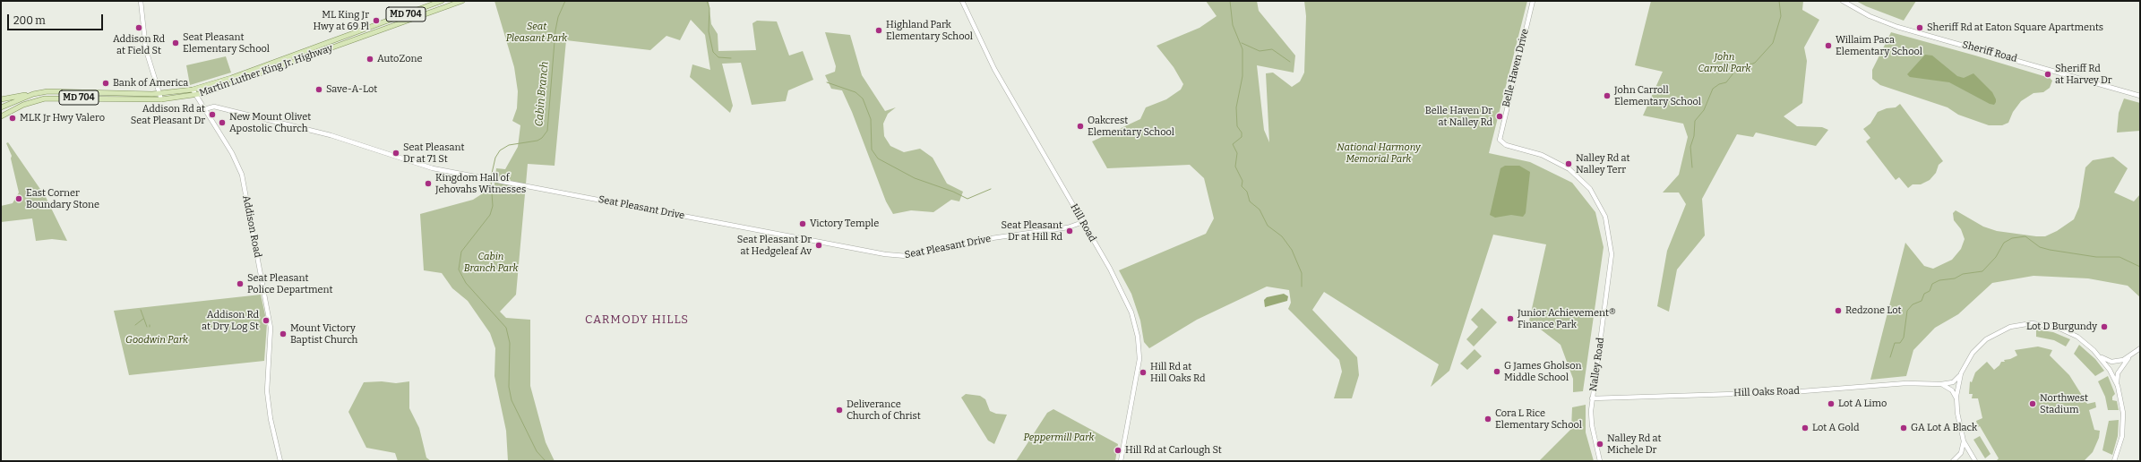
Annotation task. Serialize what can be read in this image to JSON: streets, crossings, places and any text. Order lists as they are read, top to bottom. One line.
{"streets":{"main road":["MD 704","Martin Luther King Jr. Highway"],"street":["Sheriff Road","Belle Haven Drive","Seat Pleasant Drive","Hill Road","Addison Road","Nalley Road","Hill Oaks Road"]},"crossings":[["Belle Haven Drive","Nalley Road"],["Martin Luther King Jr. Highway","Addison Road"],["Seat Pleasant Drive","Hill Road"],["Seat Pleasant Drive","Addison Road"],["Nalley Road","Hill Oaks Road"]],"districts":["CARMODY HILLS"],"water":["Cabin Branch"],"parks":["Seat Pleasant Park","John Carroll Park","National Harmony Memorial Park","Cabin Branch Park","Goodwin Park","Peppermill Park"],"places":["ML King Jr Hwy at 69 Pl","Addison Rd at Field St","Sheriff Rd at Eaton Square Apartments","Highland Park Elementary School","Seat Pleasant Elementary School","Willaim Paca Elementary School","AutoZone","Sheriff Rd at Harvey Dr","Bank of America","Save-A-Lot","John Carroll Elementary School","Addison Rd at Seat Pleasant Dr","Belle Haven Dr at Nalley Rd","MLK Jr Hwy Valero","New Mount Olivet Apostolic Church","Oakcrest Elementary School","Seat Pleasant Dr at 71 St","Nalley Rd at Nalley Terr","Kingdom Hall of Jehovahs Witnesses","East Corner Boundary Stone","Victory Temple","Seat Pleasant Dr at Hill Rd","Seat Pleasant Dr at Hedgeleaf Av","Seat Pleasant Police Department","Redzone Lot","Junior Achievement® Finance Park","Addison Rd at Dry Log St","Lot D Burgundy","Mount Victory Baptist Church","G James Gholson Middle School","Hill Rd at Hill Oaks Rd","Lot A Limo","Northwest Stadium","Deliverance Church of Christ","Cora L Rice Elementary School","Lot A Gold","GA Lot A Black","Nalley Rd at Michele Dr","Hill Rd at Carlough St"],"scale_bar":"200 m"}
